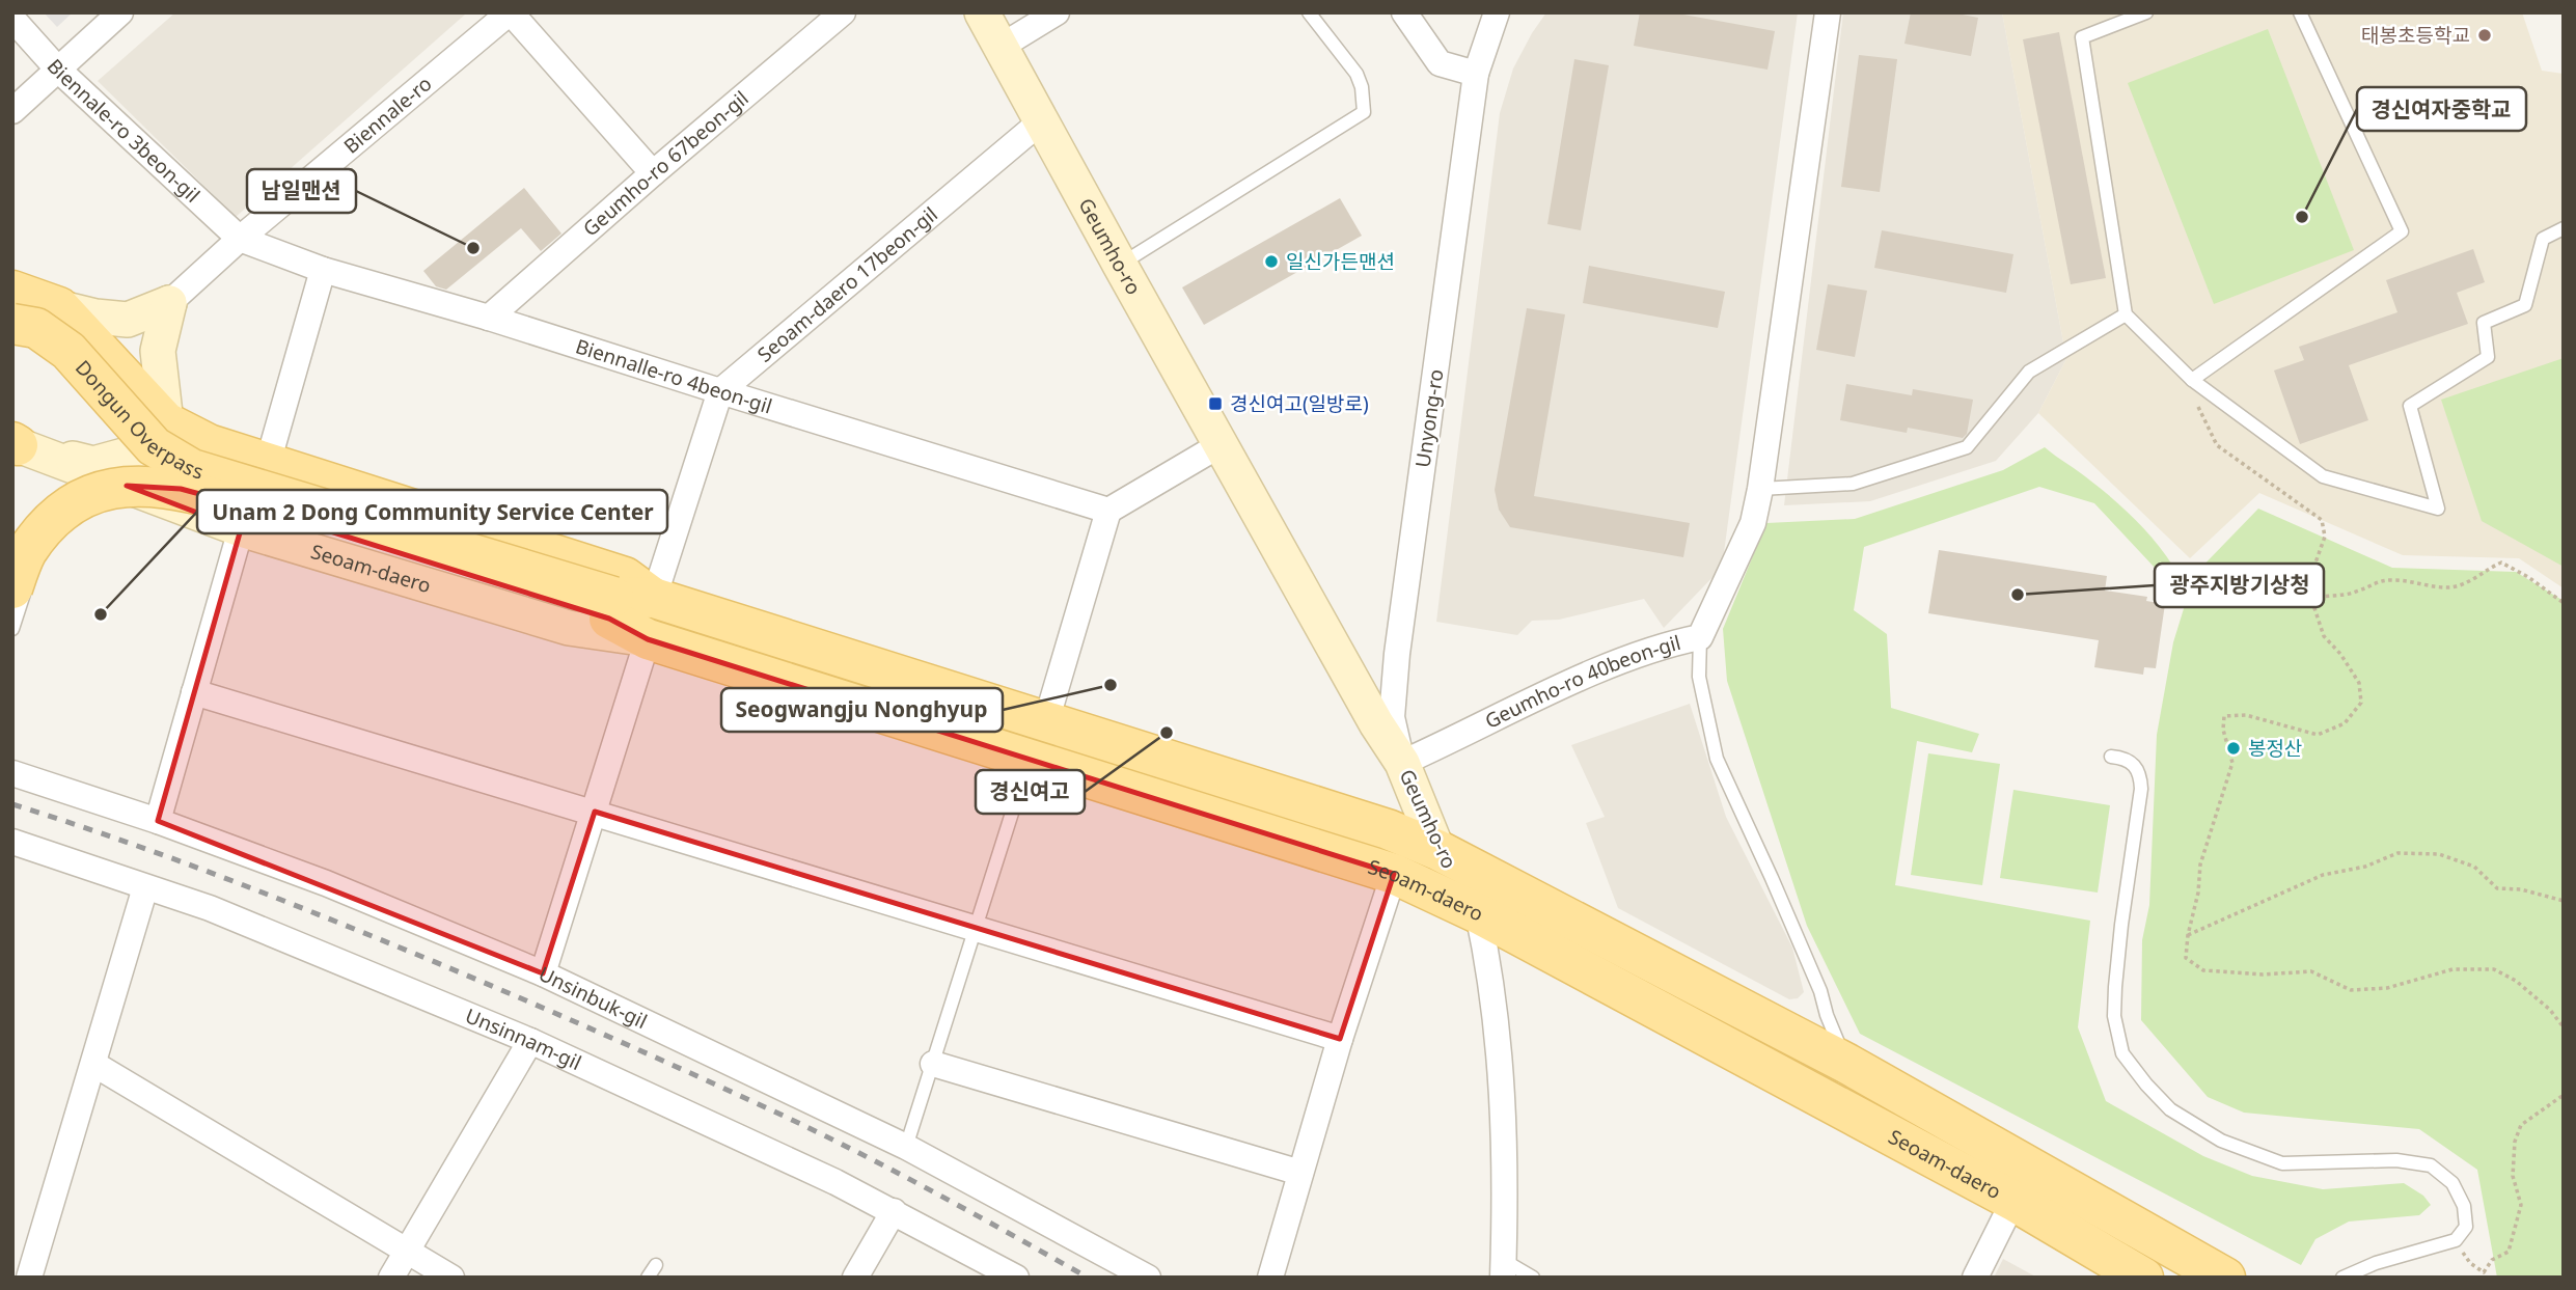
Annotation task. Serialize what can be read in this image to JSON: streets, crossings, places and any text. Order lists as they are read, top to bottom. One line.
{"streets":{"main road":["Dongun Overpass","Seoam-daero"],"street":["Biennale-ro","Biennale-ro 3beon-gil","Geumho-ro 67beon-gil","Geumho-ro","Seoam-daero 17beon-gil","Biennalle-ro 4beon-gil","Unyong-ro","Geumho-ro 40beon-gil","Unsinbuk-gil","Unsinnam-gil"]},"crossings":[["Biennale-ro","Biennale-ro 3beon-gil"],["Biennale-ro","Geumho-ro 67beon-gil"],["Biennale-ro","Biennalle-ro 4beon-gil"],["Biennale-ro 3beon-gil","Biennalle-ro 4beon-gil"],["Geumho-ro 67beon-gil","Biennalle-ro 4beon-gil"],["Geumho-ro","Seoam-daero 17beon-gil"],["Geumho-ro","Unyong-ro"],["Geumho-ro","Seoam-daero"],["Geumho-ro","Geumho-ro 40beon-gil"],["Seoam-daero 17beon-gil","Biennalle-ro 4beon-gil"],["Dongun Overpass","Seoam-daero"],["Unyong-ro","Geumho-ro 40beon-gil"]],"places":{"other":["태봉초등학교","경신여자중학교","남일맨션","일신가든맨션","광주지방기상청","Unam 2 Dong Community Service Center","Seogwangju Nonghyup","경신여고","봉정산"],"transit":["경신여고(일방로)"]}}
